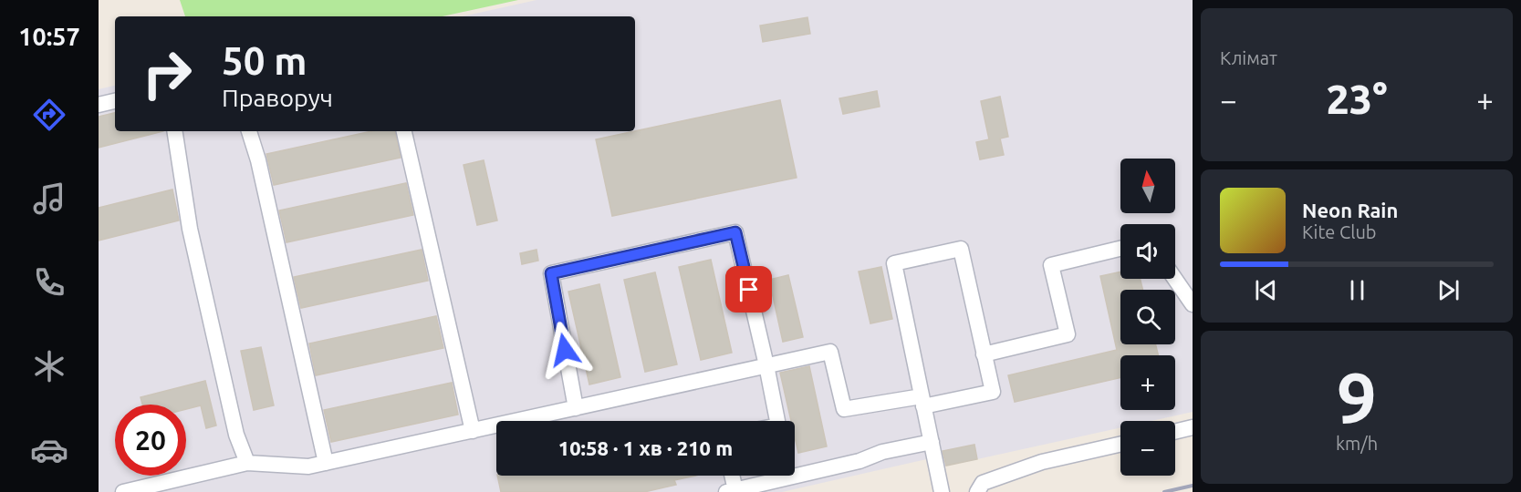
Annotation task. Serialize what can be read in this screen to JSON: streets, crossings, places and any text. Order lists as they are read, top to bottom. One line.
{"north":"top","page":{"tabs":"10:57","tile":["Клімат",["9","km/h"]],"turn":["50 m","Праворуч"],"heat":["−","23°","+"],"map_buttons":["+","−"],"song":["Neon Rain","Kite Club"],"limit":"20","trip":"10:58 · 1 хв · 210 m"}}
